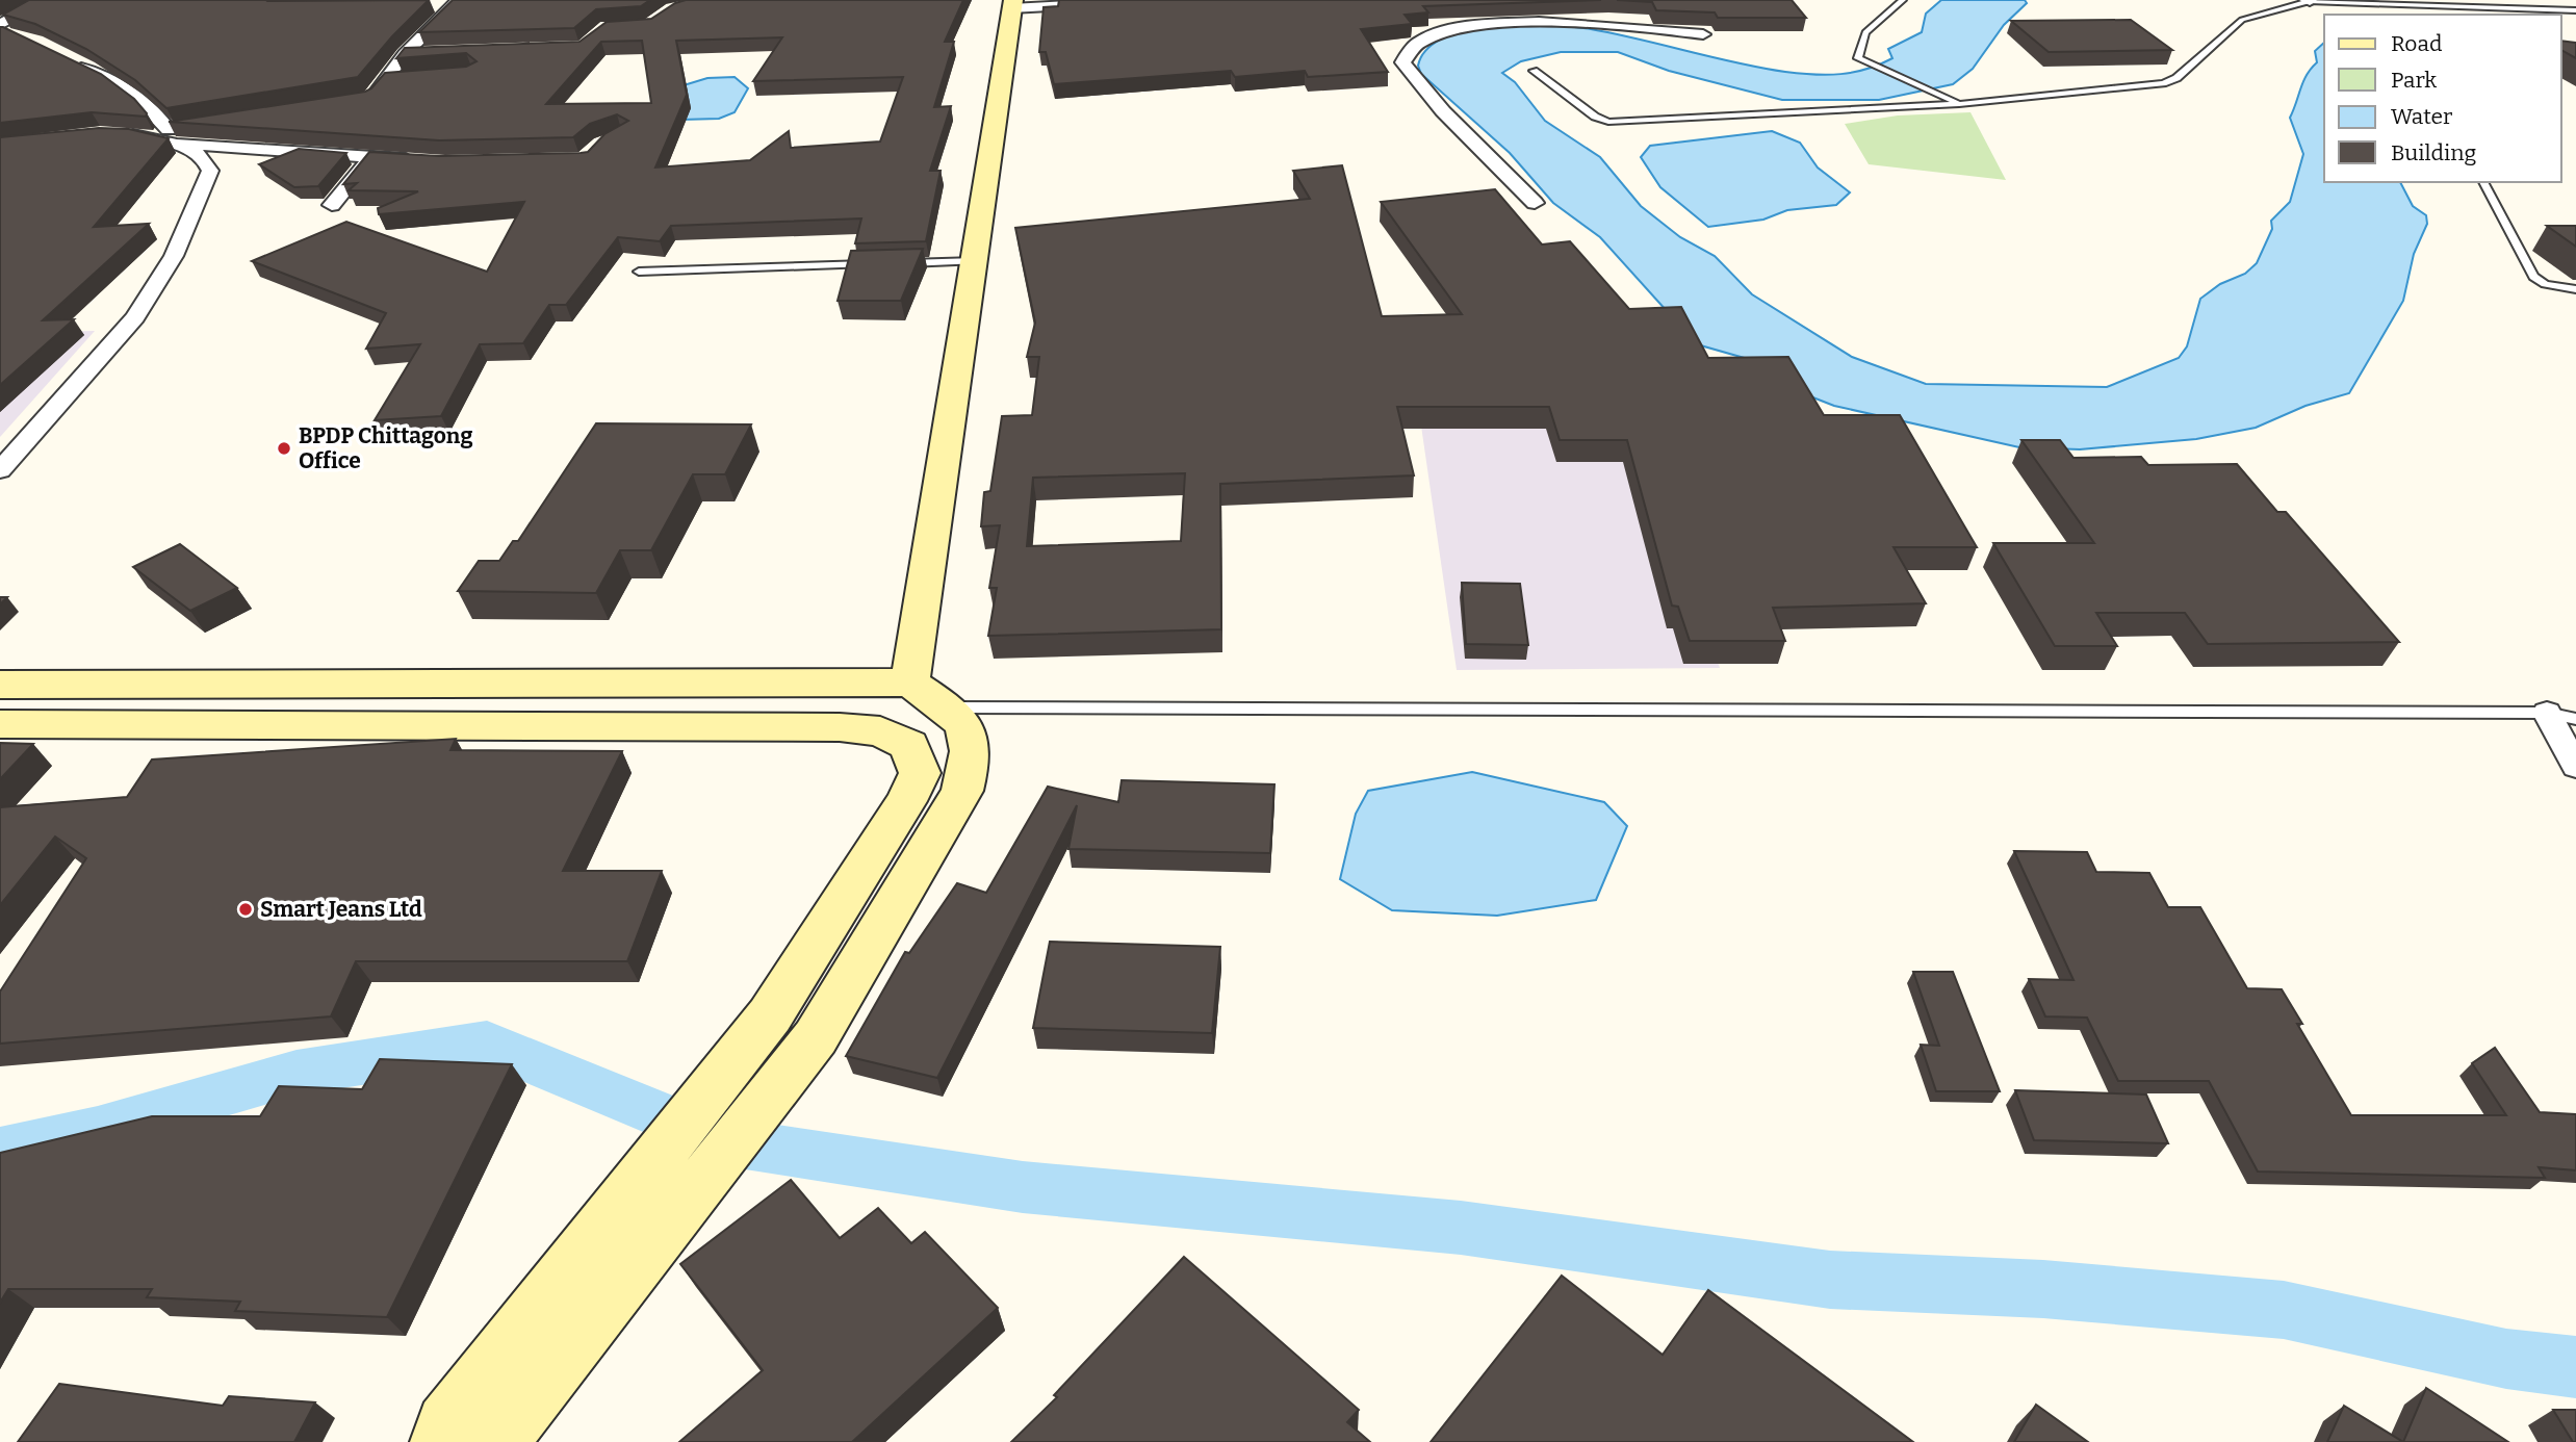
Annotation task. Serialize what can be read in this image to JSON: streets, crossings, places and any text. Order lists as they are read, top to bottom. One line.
{"places":["BPDP Chittagong Office","Smart Jeans Ltd"],"legend":["Road","Park","Water","Building"]}
